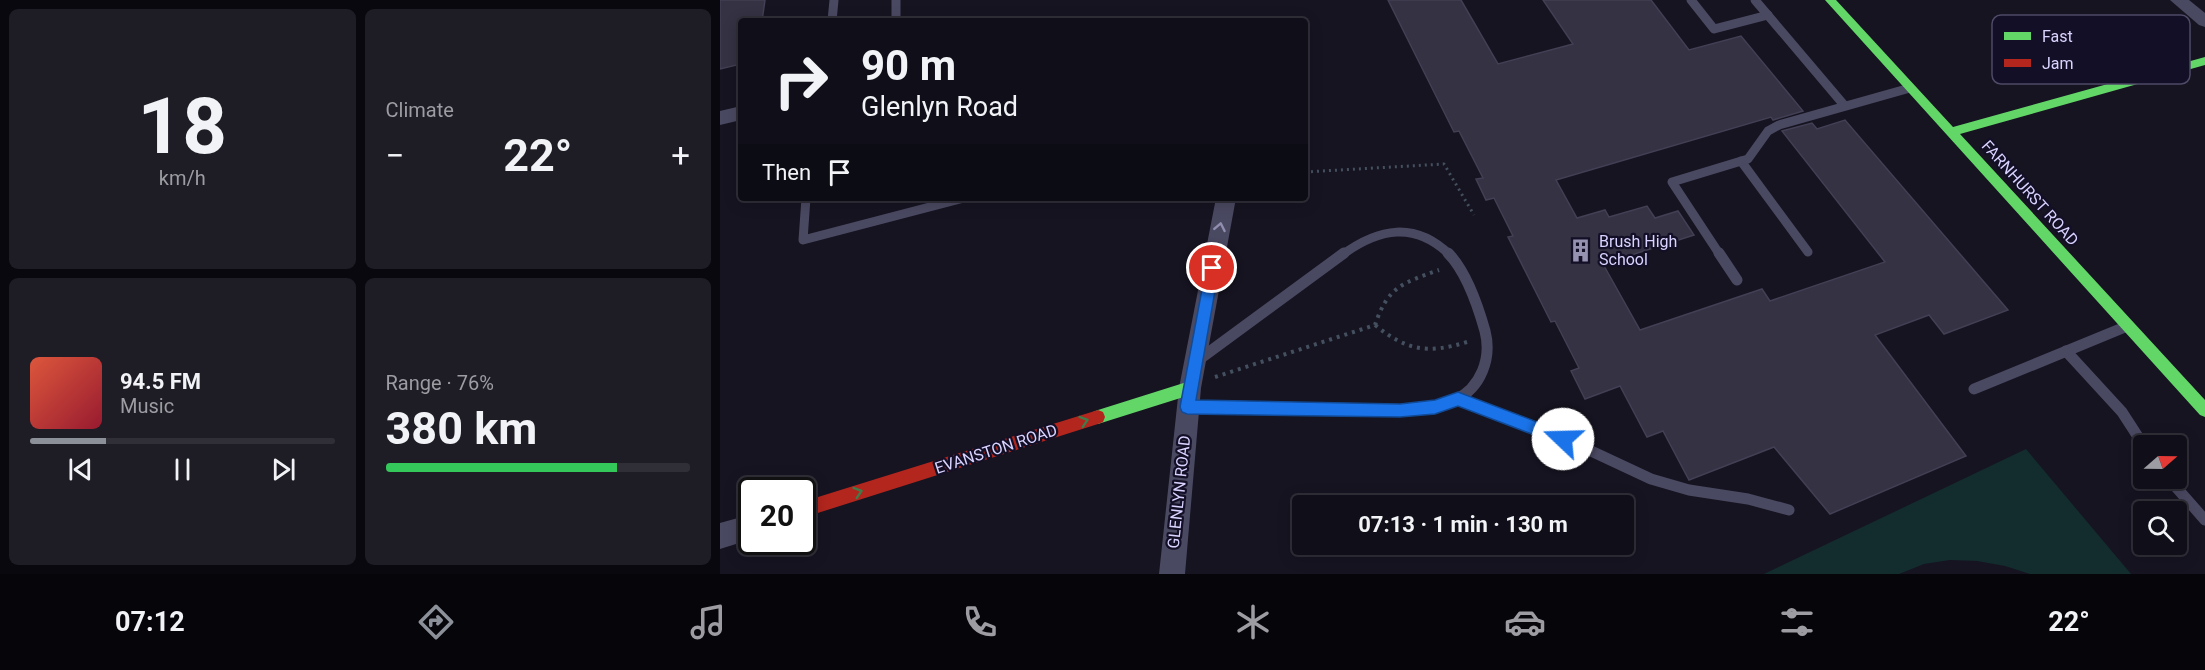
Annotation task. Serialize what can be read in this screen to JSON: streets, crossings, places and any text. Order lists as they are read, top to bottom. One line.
{"streets":{"street":["FARNHURST ROAD","EVANSTON ROAD","GLENLYN ROAD"]},"crossings":[["EVANSTON ROAD","GLENLYN ROAD"]],"one_way":["EVANSTON ROAD","GLENLYN ROAD"],"places":{"building":["Brush High School"]},"legend":["Fast","Jam"],"north":"right","page":{"tile":[["18","km/h"],"Climate",["Range · 76%","380 km"]],"turn":["90 m","Glenlyn Road"],"heat":["−","22°","+"],"then":"Then","song":["94.5 FM","Music"],"limit":"20","trip":"07:13 · 1 min · 130 m","tabs":["07:12","22°"]}}
